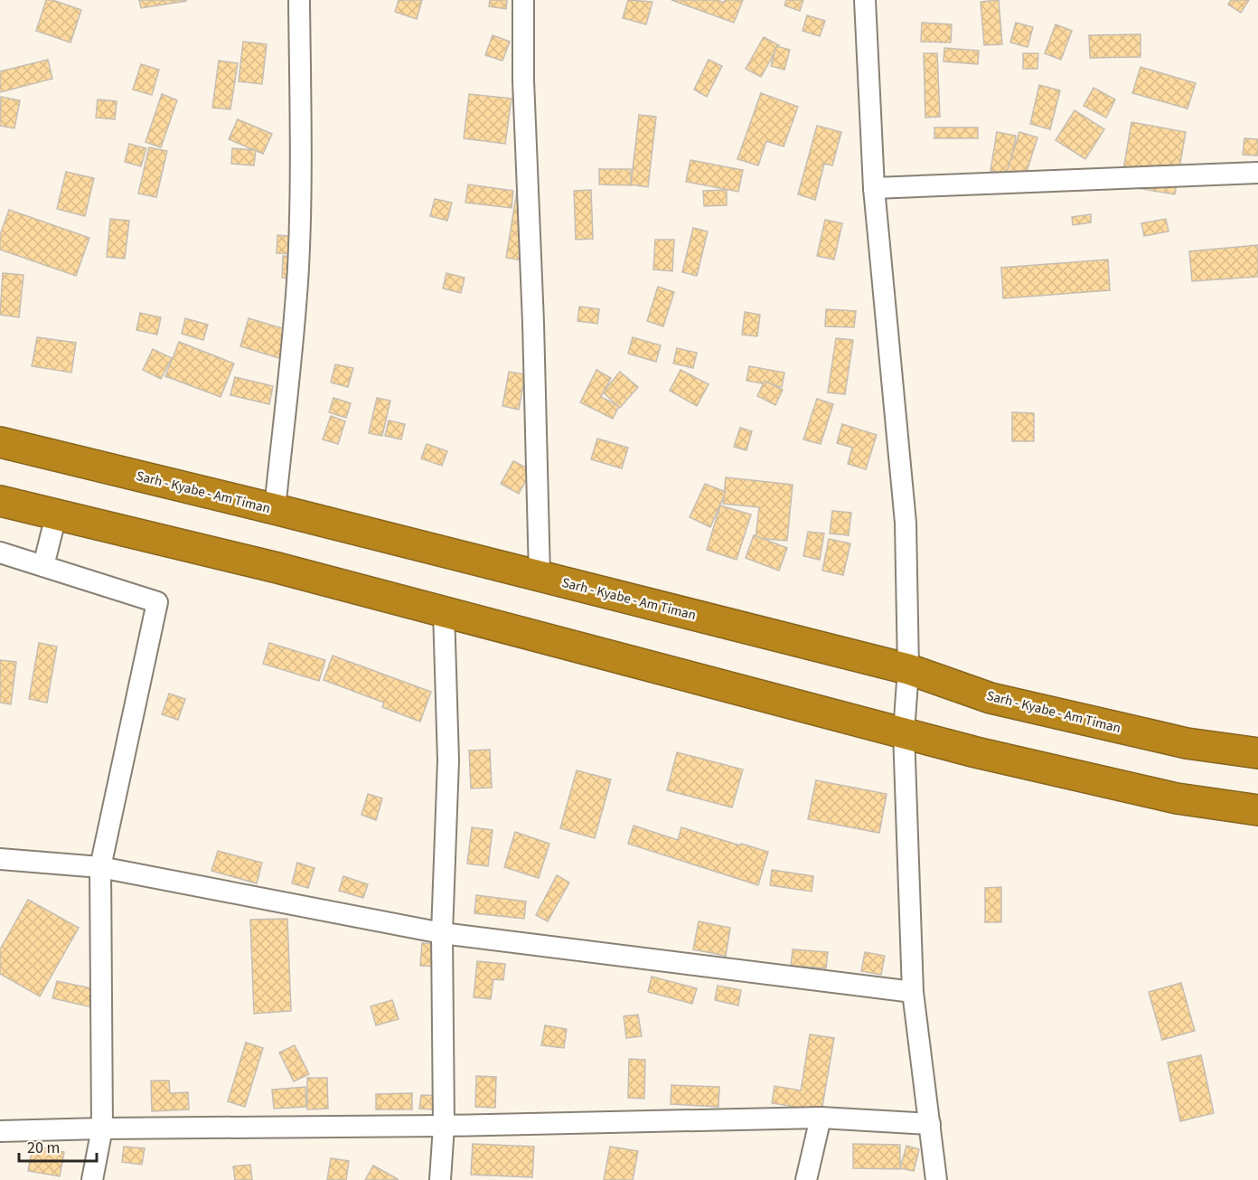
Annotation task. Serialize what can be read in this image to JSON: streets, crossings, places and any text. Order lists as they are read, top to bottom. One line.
{"streets":{"highway":["Sarh - Kyabe - Am Timan"]},"scale_bar":"20 m"}
